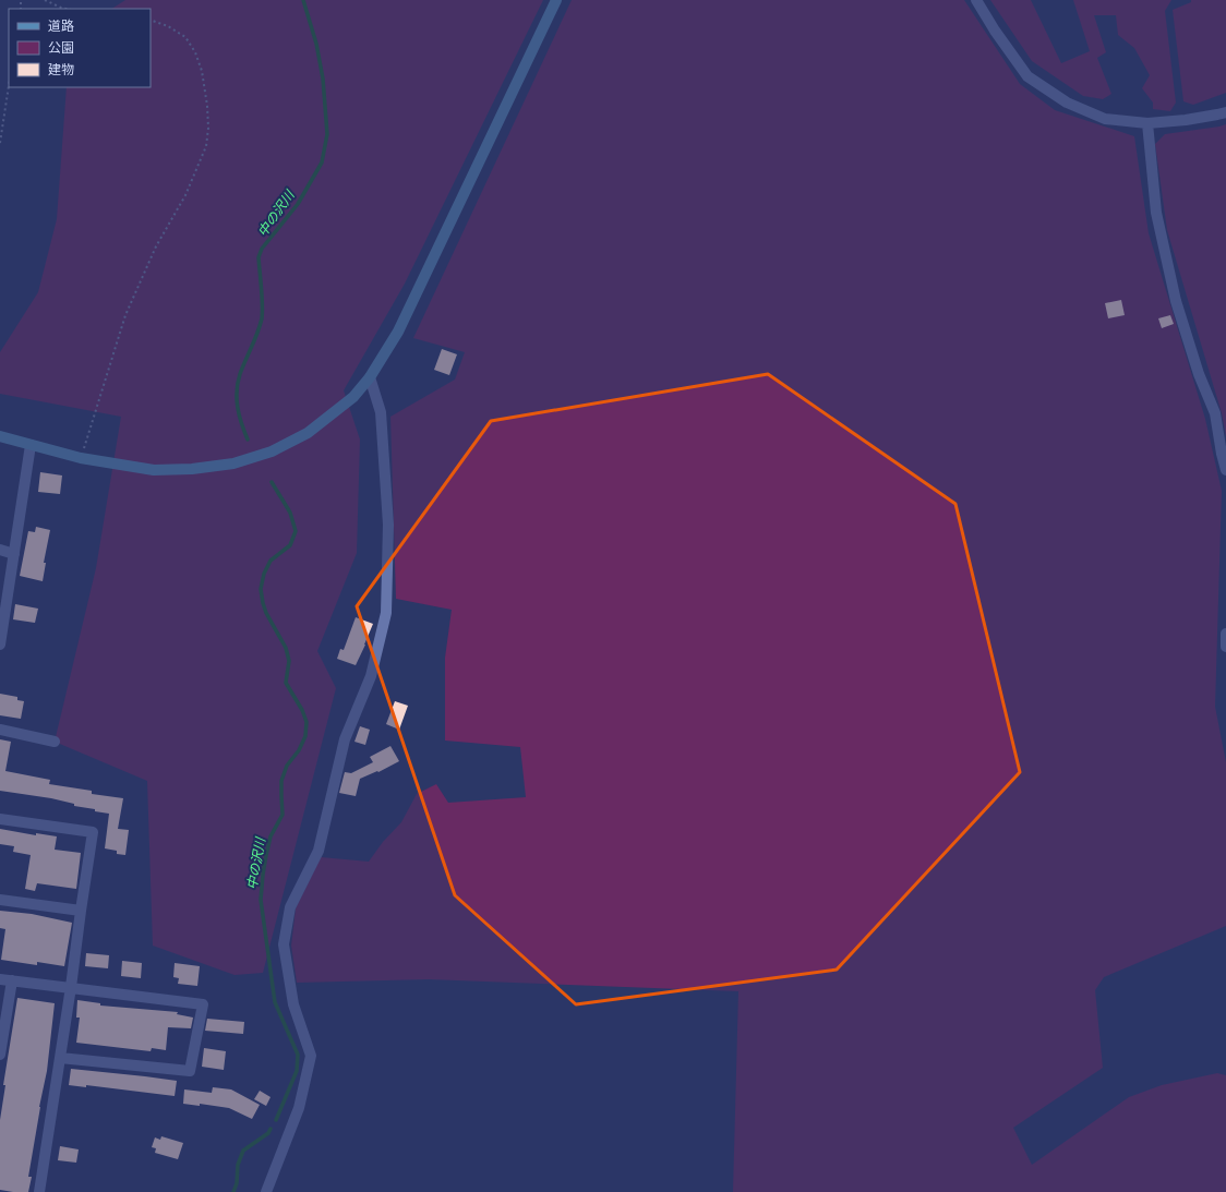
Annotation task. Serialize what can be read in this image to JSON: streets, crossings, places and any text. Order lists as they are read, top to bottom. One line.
{"water":["中の沢川"],"legend":["道路","公園","建物"]}
